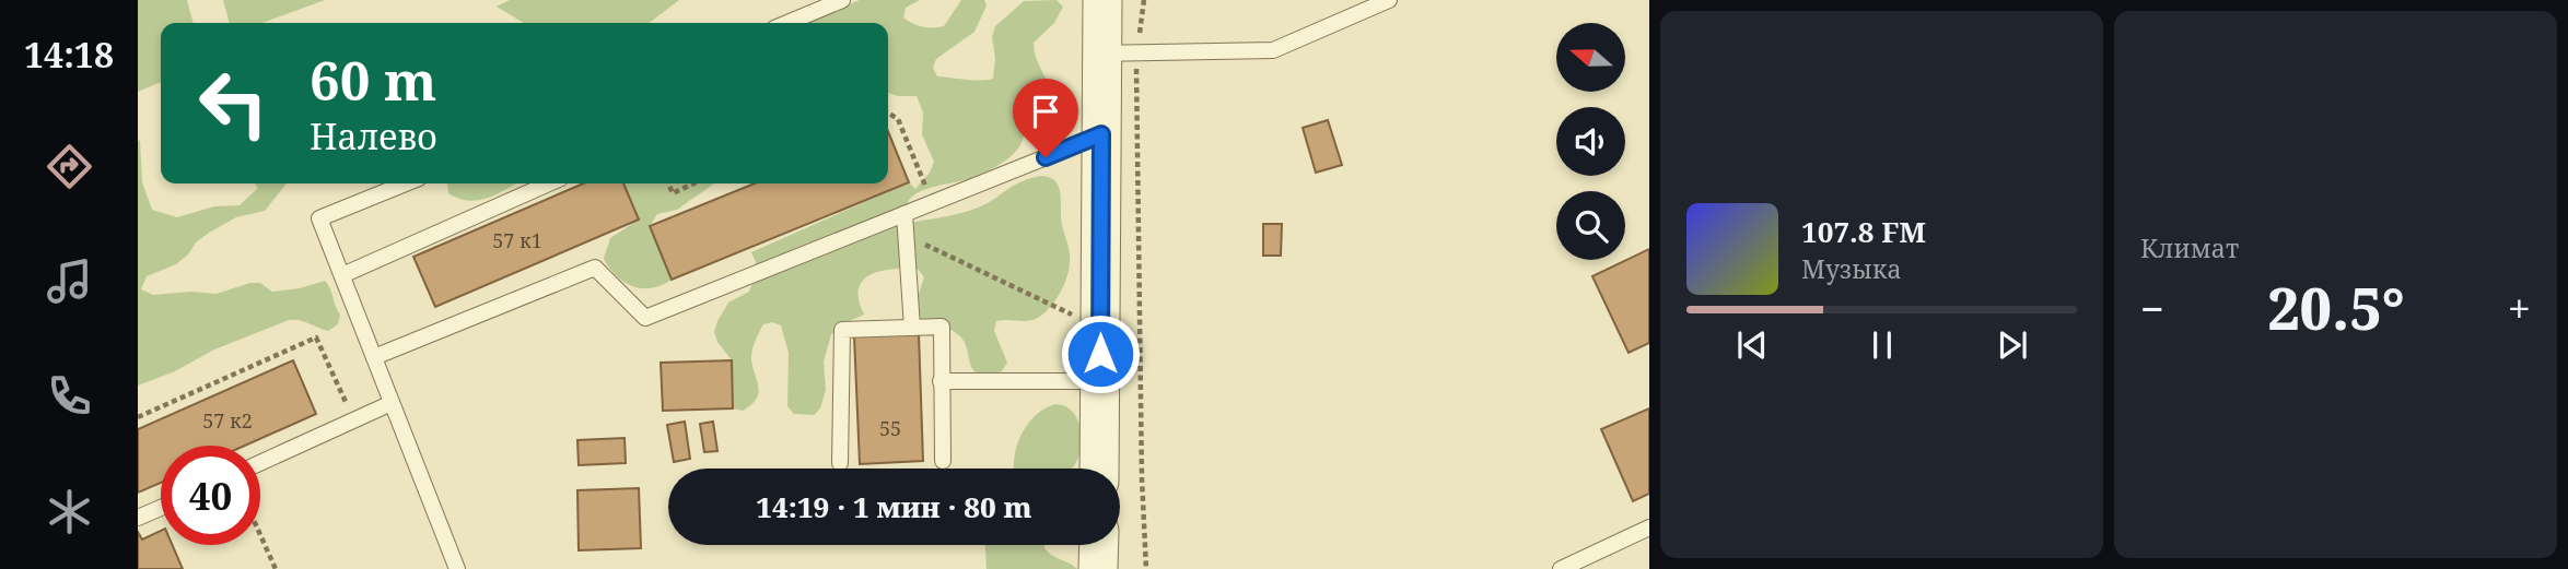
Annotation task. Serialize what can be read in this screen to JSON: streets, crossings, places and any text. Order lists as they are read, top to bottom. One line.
{"house_numbers":["57 к1","57 к2","55"],"north":"left","page":{"tabs":"14:18","tile":"Климат","turn":["60 m","Налево"],"song":["107.8 FM","Музыка"],"heat":["−","20.5°","+"],"limit":"40","trip":"14:19 · 1 мин · 80 m"}}
